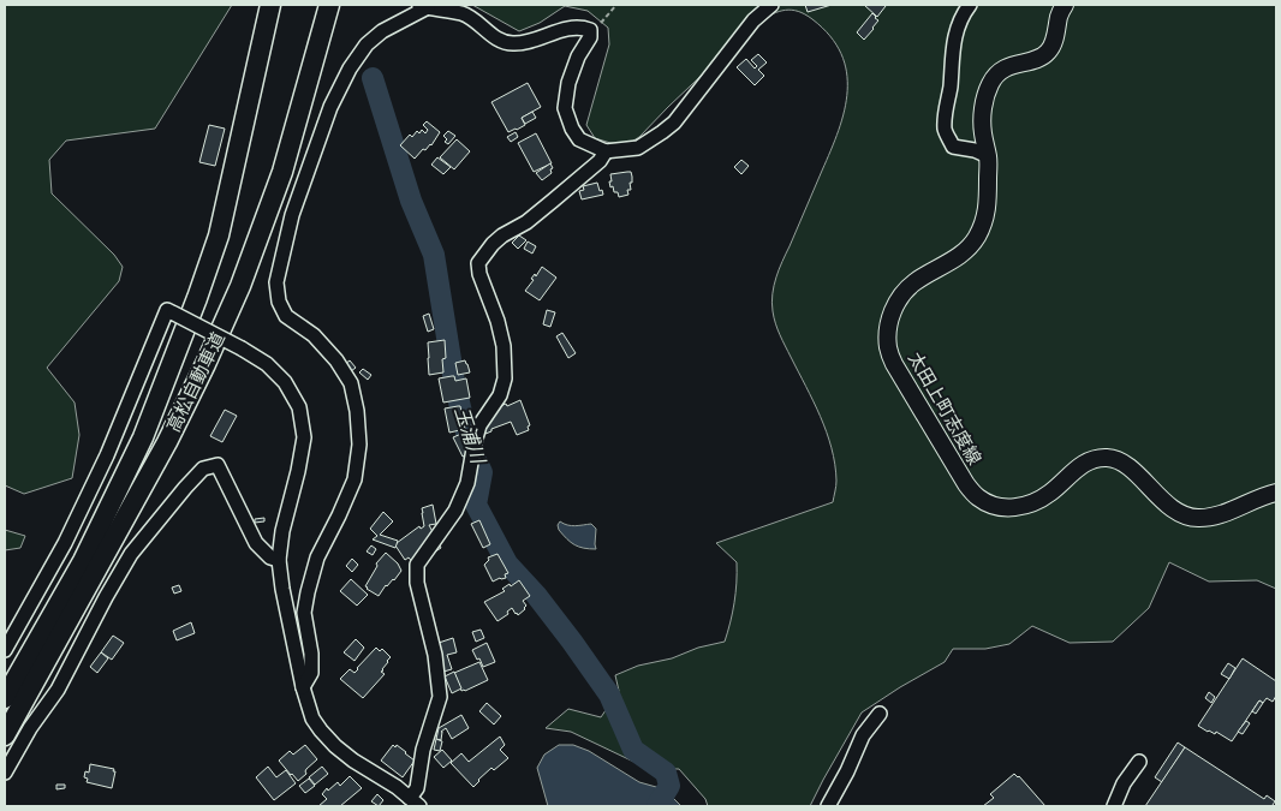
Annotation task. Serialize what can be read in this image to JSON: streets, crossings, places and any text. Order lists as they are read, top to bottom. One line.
{"streets":{"highway":["高松自動車道"],"main road":["太田上町志度線"]},"water":["玉浦川"]}
